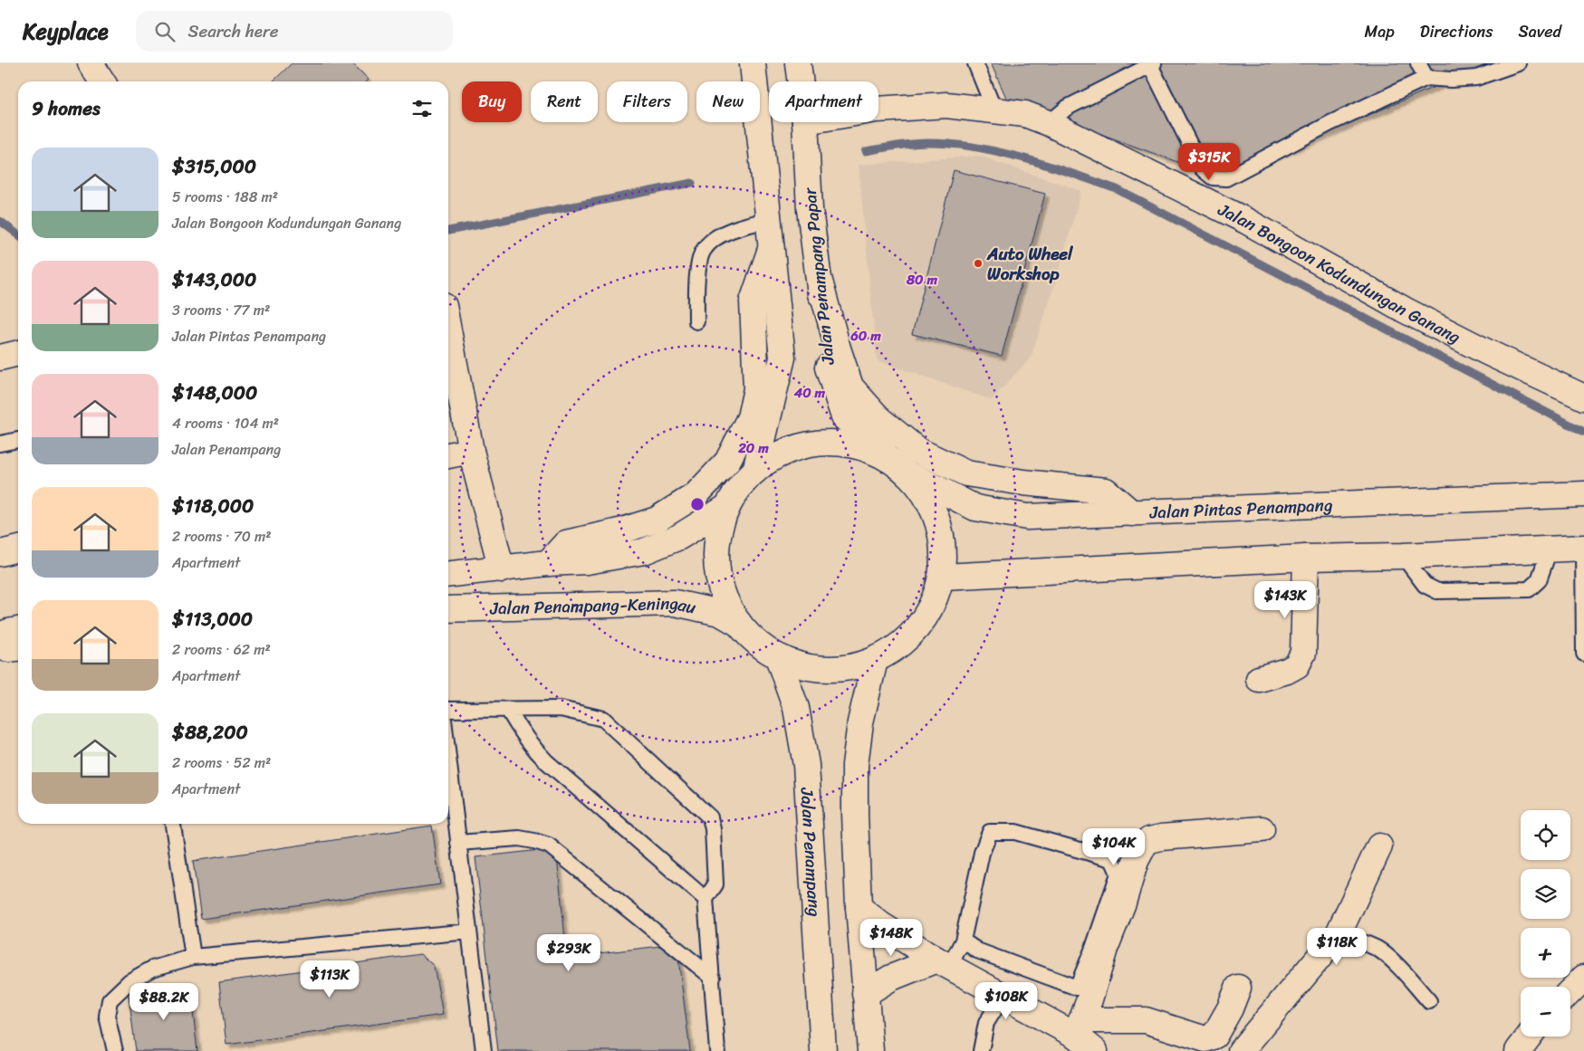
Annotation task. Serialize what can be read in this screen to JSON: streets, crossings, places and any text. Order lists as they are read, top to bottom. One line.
{"streets":{"main road":["Jalan Bongoon Kodundungan Ganang","Jalan Penampang Papar","Jalan Pintas Penampang","Jalan Penampang-Keningau","Jalan Penampang"]},"crossings":[["Jalan Penampang Papar","Jalan Pintas Penampang"]],"places":["Auto Wheel Workshop"],"page":{"header":"Keyplace","search":"Search here","nav":["Map","Directions","Saved"],"chip":["Buy","Rent","Filters","New","Apartment"],"heading":"9 homes","list":[{"name":"$315,000","note":"5 rooms · 188 m² · Jalan Bongoon Kodundungan Ganang"},{"name":"$143,000","note":"3 rooms · 77 m² · Jalan Pintas Penampang"},{"name":"$148,000","note":"4 rooms · 104 m² · Jalan Penampang"},{"name":"$118,000","note":"2 rooms · 70 m² · Apartment"},{"name":"$113,000","note":"2 rooms · 62 m² · Apartment"},{"name":"$88,200","note":"2 rooms · 52 m² · Apartment"}],"price":["$315K","$143K","$104K","$148K","$118K","$293K","$113K","$108K","$88.2K"],"map_buttons":["+","−"]},"rings":["80 m","60 m","40 m","20 m"]}
